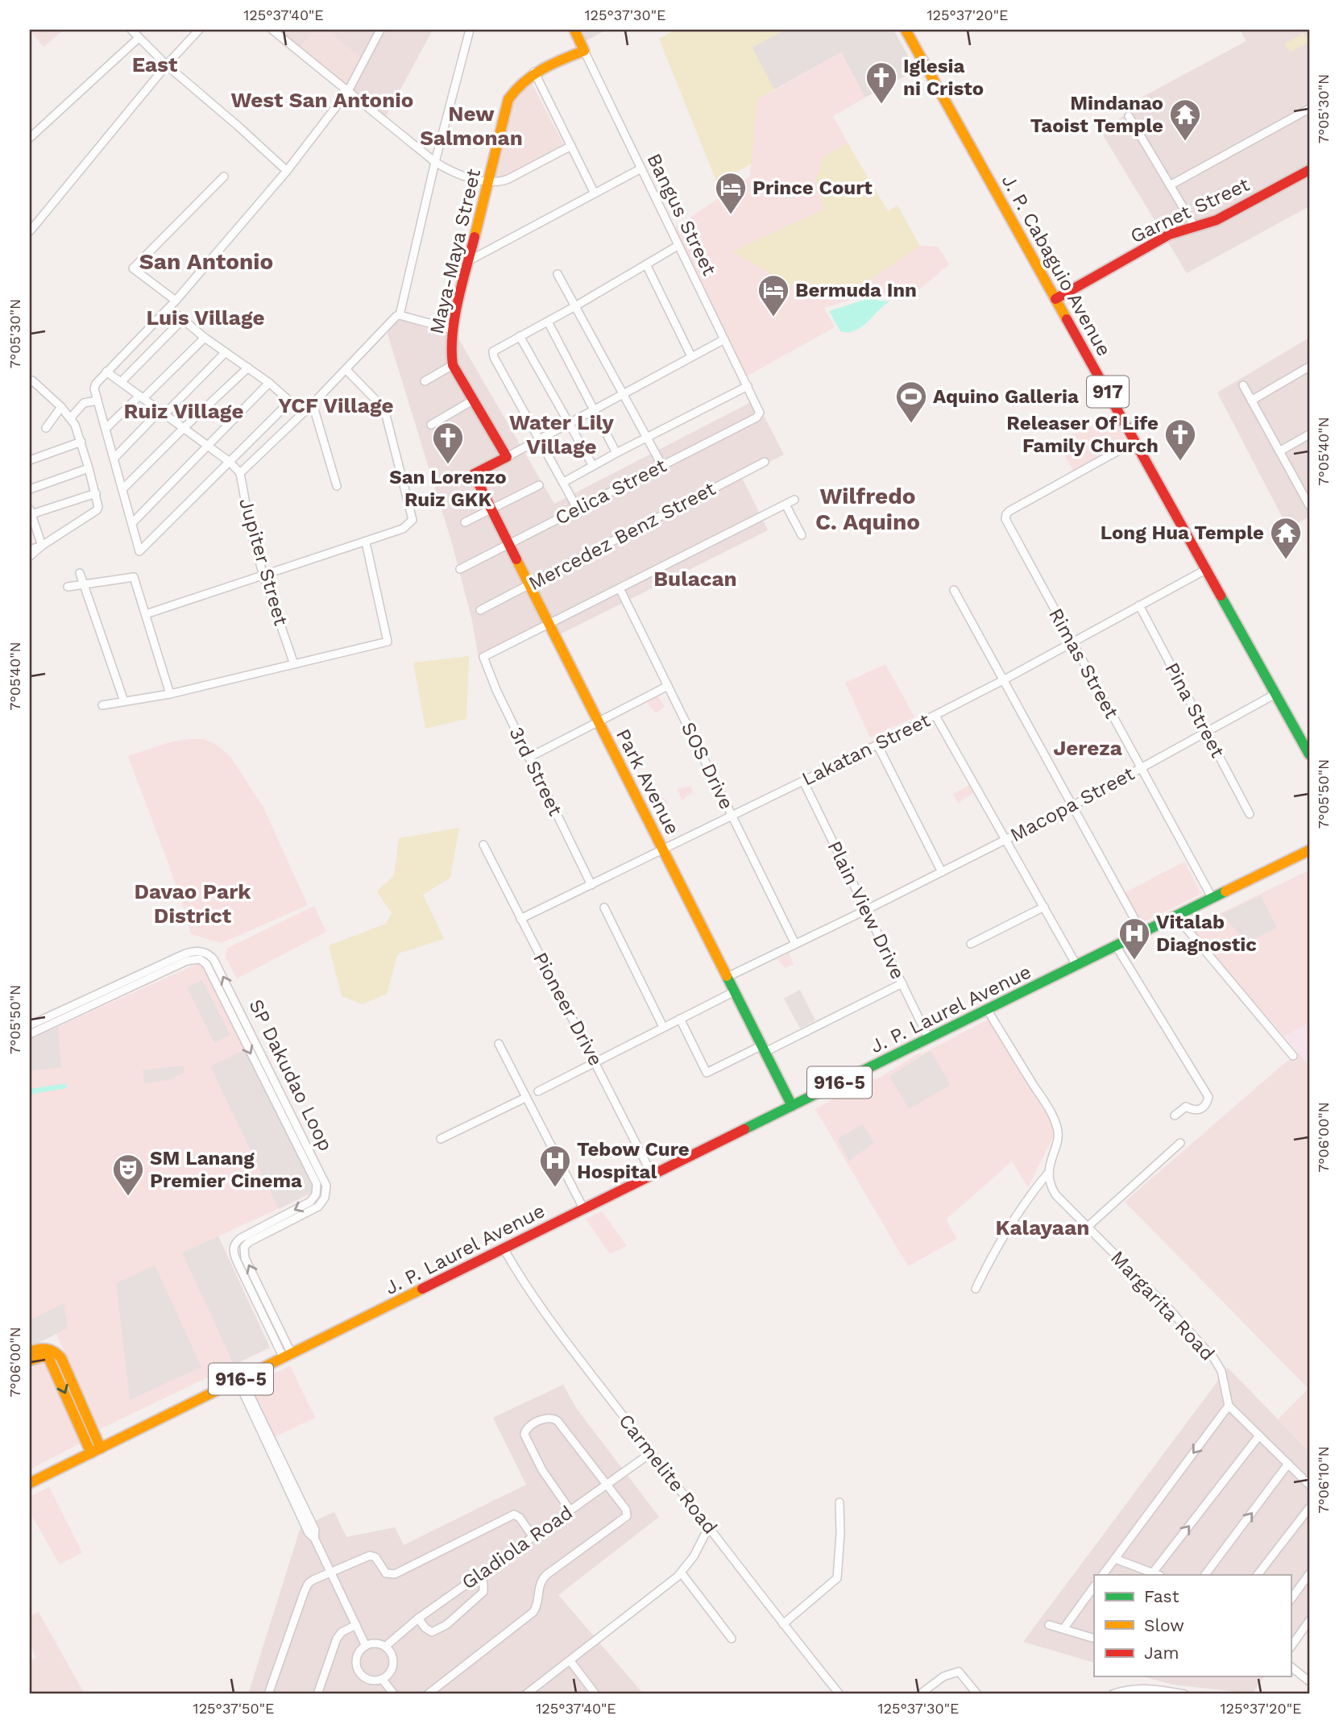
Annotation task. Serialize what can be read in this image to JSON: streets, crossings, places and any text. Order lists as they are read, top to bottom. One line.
{"streets":{"main road":["Garnet Street","Bangus Street","Maya-Maya Street","J. P. Cabaguio Avenue","917","Park Avenue","J. P. Laurel Avenue","916-5"],"street":["Celica Street","Mercedez Benz Street","Jupiter Street","Rimas Street","Pina Street","Lakatan Street","SOS Drive","3rd Street","Macopa Street","Plain View Drive","Pioneer Drive","SP Dakudao Loop","Margarita Road","Carmelite Road","Gladiola Road"]},"crossings":[["Garnet Street","J. P. Cabaguio Avenue"],["Bangus Street","Maya-Maya Street"],["Bangus Street","Celica Street"],["Maya-Maya Street","Park Avenue"],["J. P. Cabaguio Avenue","Rimas Street"],["J. P. Cabaguio Avenue","Lakatan Street"],["J. P. Cabaguio Avenue","Macopa Street"],["Celica Street","Park Avenue"],["Mercedez Benz Street","Park Avenue"],["Rimas Street","Lakatan Street"],["Rimas Street","Macopa Street"],["Rimas Street","J. P. Laurel Avenue"],["Pina Street","Lakatan Street"],["Pina Street","Macopa Street"],["Lakatan Street","SOS Drive"],["Lakatan Street","3rd Street"],["Lakatan Street","Park Avenue"],["Lakatan Street","Plain View Drive"],["Lakatan Street","Pioneer Drive"],["SOS Drive","Macopa Street"],["3rd Street","Park Avenue"],["Park Avenue","Macopa Street"],["Park Avenue","J. P. Laurel Avenue"],["Macopa Street","Plain View Drive"],["Plain View Drive","J. P. Laurel Avenue"],["Pioneer Drive","J. P. Laurel Avenue"],["J. P. Laurel Avenue","SP Dakudao Loop"],["J. P. Laurel Avenue","Carmelite Road"],["Carmelite Road","Gladiola Road"]],"districts":["East","West San Antonio","New Salmonan","San Antonio","Luis Village","YCF Village","Ruiz Village","Water Lily Village","Wilfredo C. Aquino","Bulacan","Jereza","Davao Park District","Kalayaan"],"places":{"church":["Iglesia ni Cristo","Releaser Of Life Family Church","San Lorenzo Ruiz GKK"],"temple":["Mindanao Taoist Temple","Long Hua Temple"],"hotel":["Prince Court","Bermuda Inn"],"sports":["Aquino Galleria"],"hospital":["Vitalab Diagnostic","Tebow Cure Hospital"],"theatre":["SM Lanang Premier Cinema"]},"legend":["Fast","Slow","Jam"],"coordinates":["125°37'40\"E","125°37'30\"E","125°37'20\"E","7°05'30\"N","7°05'40\"N","7°05'50\"N","7°06'00\"N","7°06'10\"N","125°37'50\"E"]}
